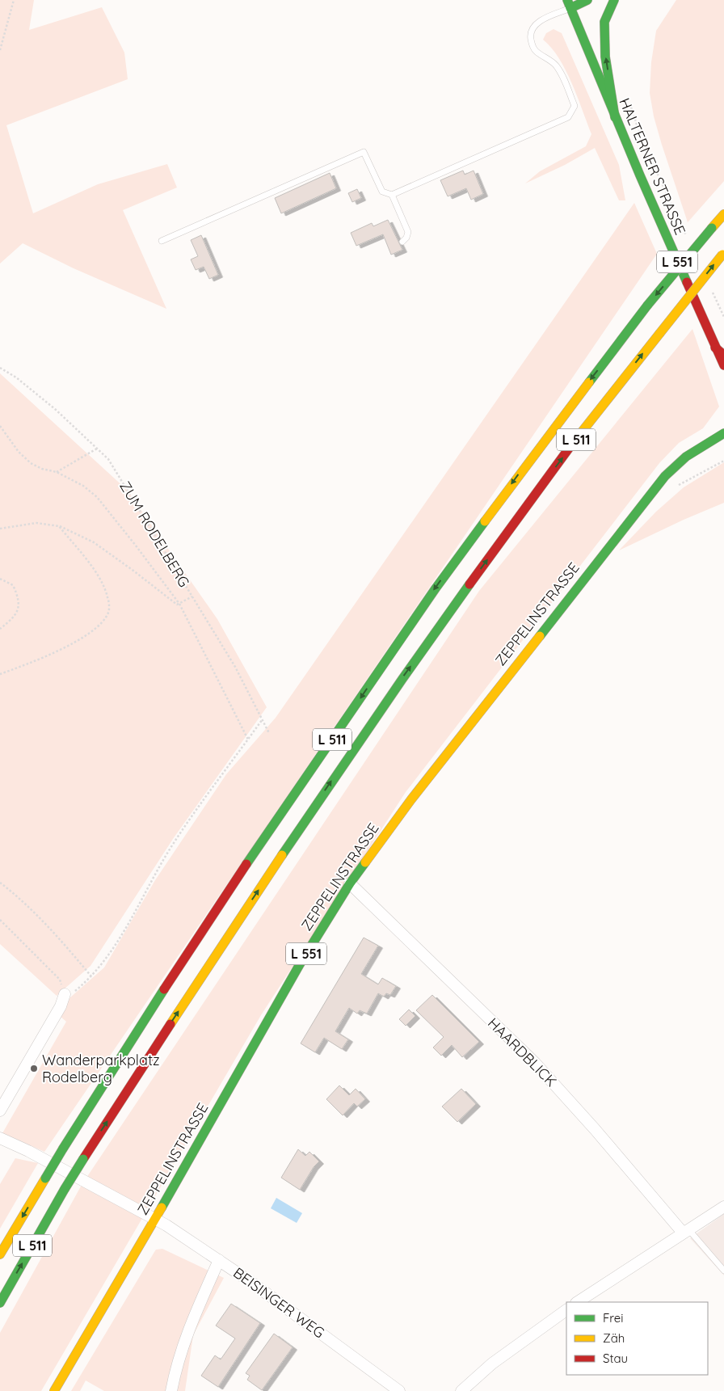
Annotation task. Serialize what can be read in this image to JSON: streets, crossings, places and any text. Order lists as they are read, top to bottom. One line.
{"streets":{"main road":["HALTERNER STRASSE","L 551","L 511","ZEPPELINSTRASSE"],"street":["HAARDBLICK","BEISINGER WEG"],"path":["ZUM RODELBERG"]},"crossings":[["ZEPPELINSTRASSE","HAARDBLICK"],["ZEPPELINSTRASSE","BEISINGER WEG"]],"places":["Wanderparkplatz Rodelberg"],"legend":["Frei","Zäh","Stau"]}
